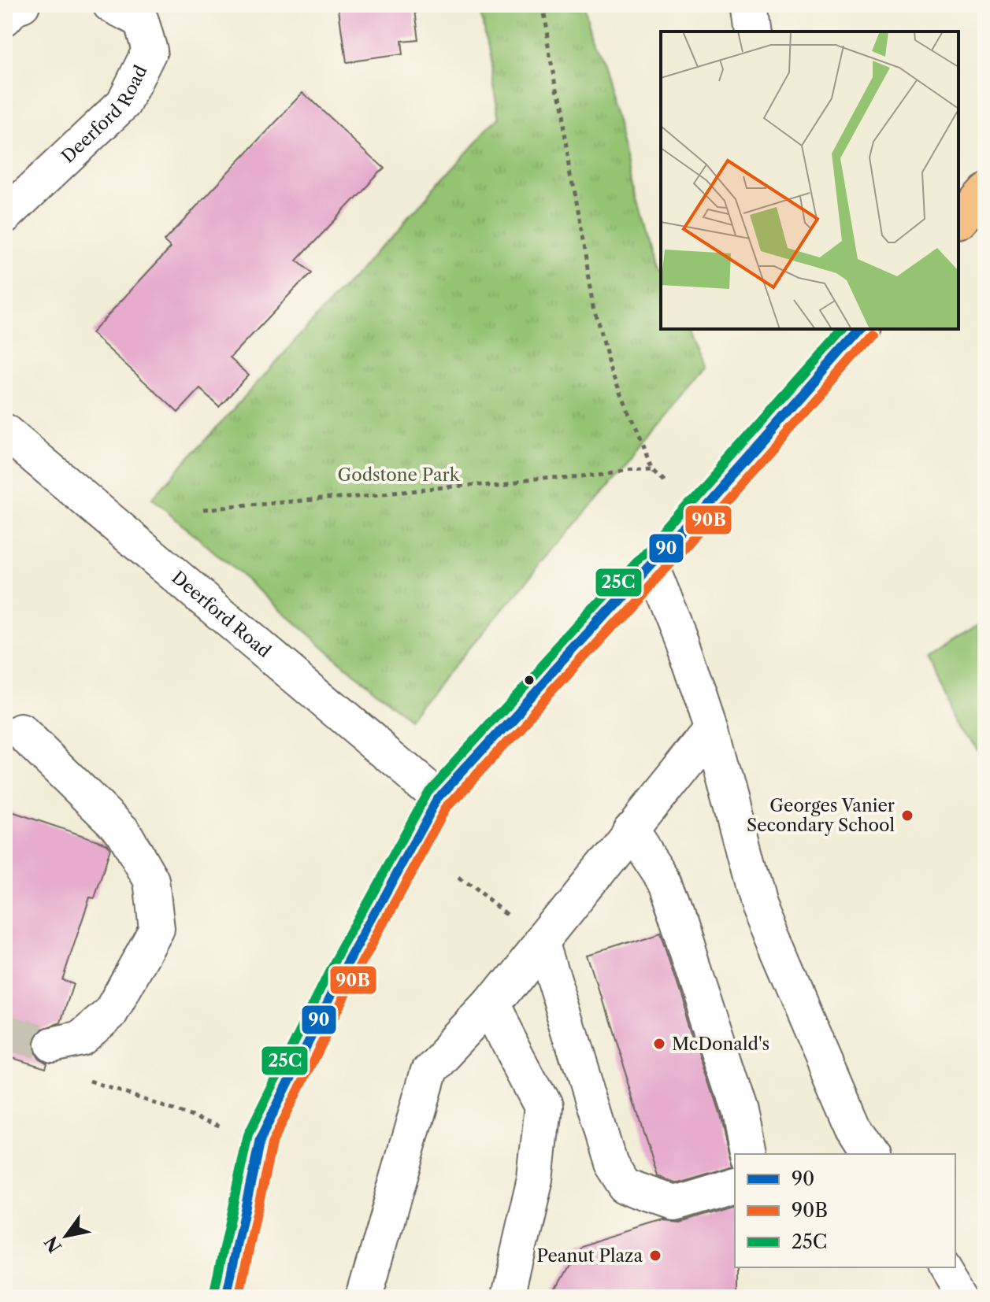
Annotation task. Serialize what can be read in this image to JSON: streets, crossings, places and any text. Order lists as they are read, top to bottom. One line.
{"streets":{"street":["Deerford Road"]},"parks":["Godstone Park"],"places":["Georges Vanier Secondary School","McDonald's","Peanut Plaza"],"lines":["transit line 90","transit line 25C","transit line 90B"],"legend":["90","90B","25C"],"north":"bottom left"}
